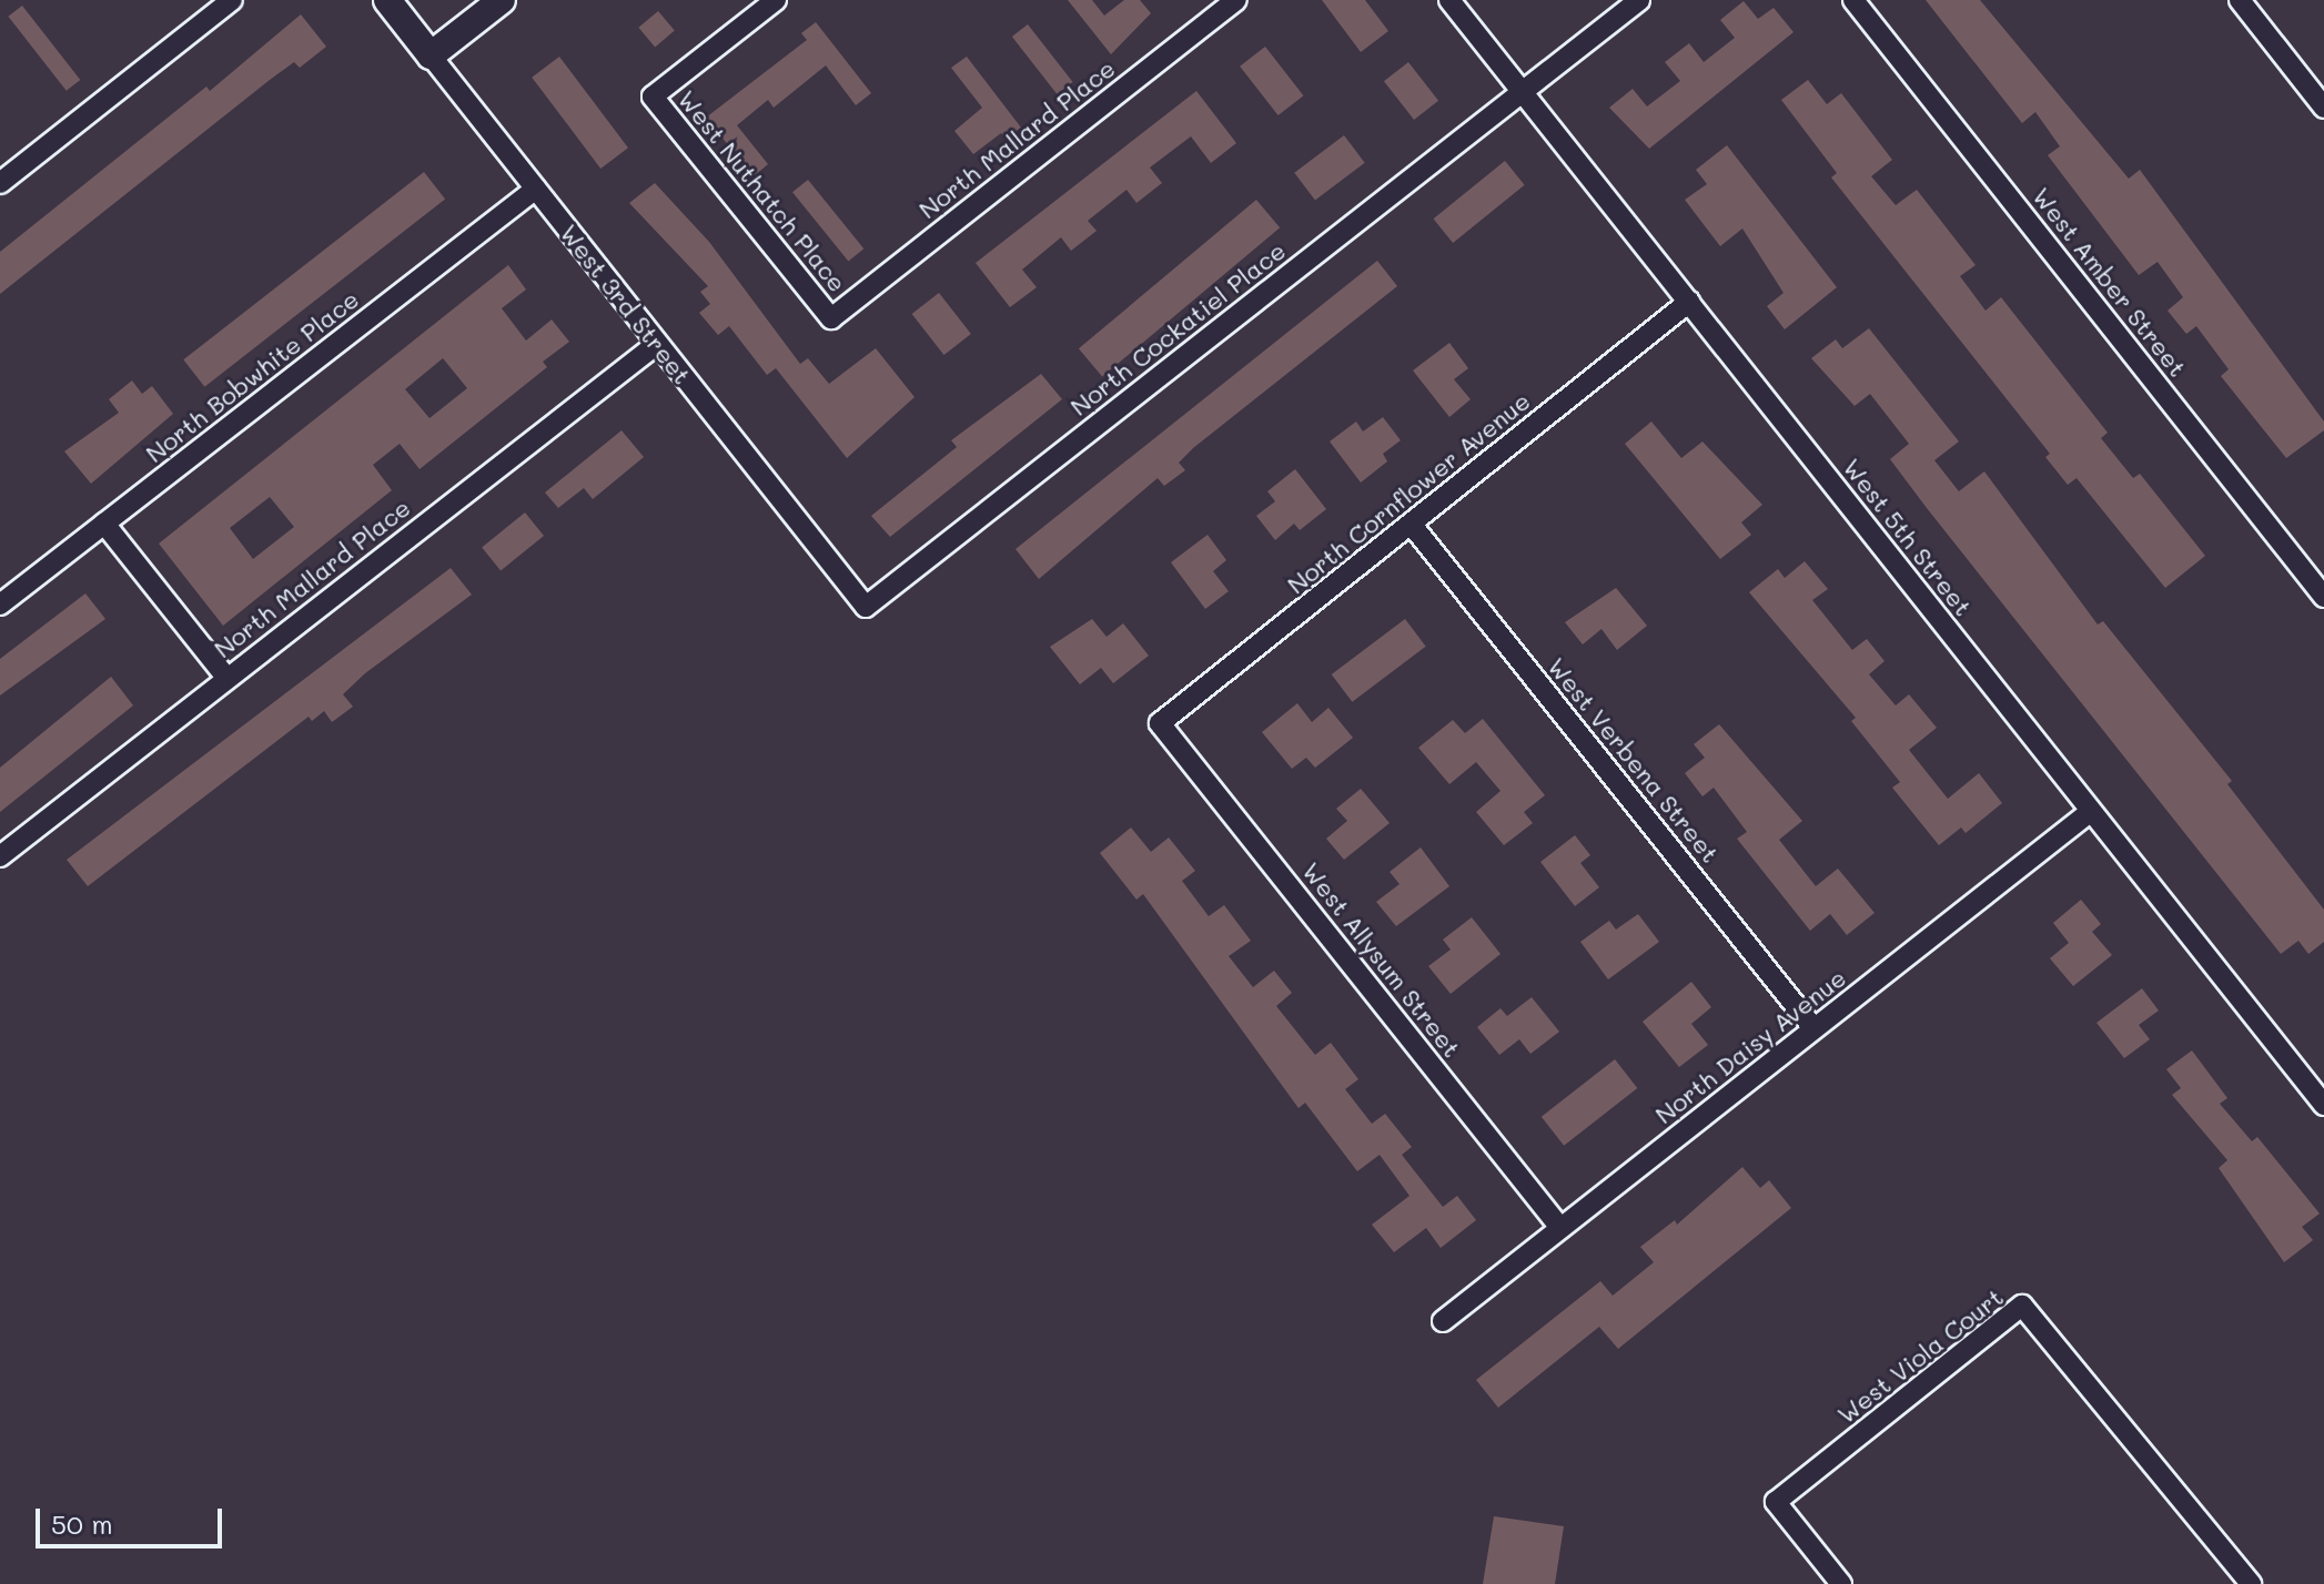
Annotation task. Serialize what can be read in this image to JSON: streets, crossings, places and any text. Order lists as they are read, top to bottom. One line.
{"streets":{"street":["North Mallard Place","West Nuthatch Place","West Amber Street","West 3rd Street","North Cockatiel Place","North Bobwhite Place","North Cornflower Avenue","West 5th Street","West Verbena Street","West Allysum Street","North Daisy Avenue","West Viola Court"]},"crossings":[["North Mallard Place","West Nuthatch Place"],["North Mallard Place","West 3rd Street"],["West 3rd Street","North Cockatiel Place"],["West 3rd Street","North Bobwhite Place"],["North Cockatiel Place","West 5th Street"],["North Cornflower Avenue","West 5th Street"],["North Cornflower Avenue","West Verbena Street"],["North Cornflower Avenue","West Allysum Street"],["West 5th Street","North Daisy Avenue"],["West Verbena Street","North Daisy Avenue"],["West Allysum Street","North Daisy Avenue"]],"scale_bar":"50 m"}
